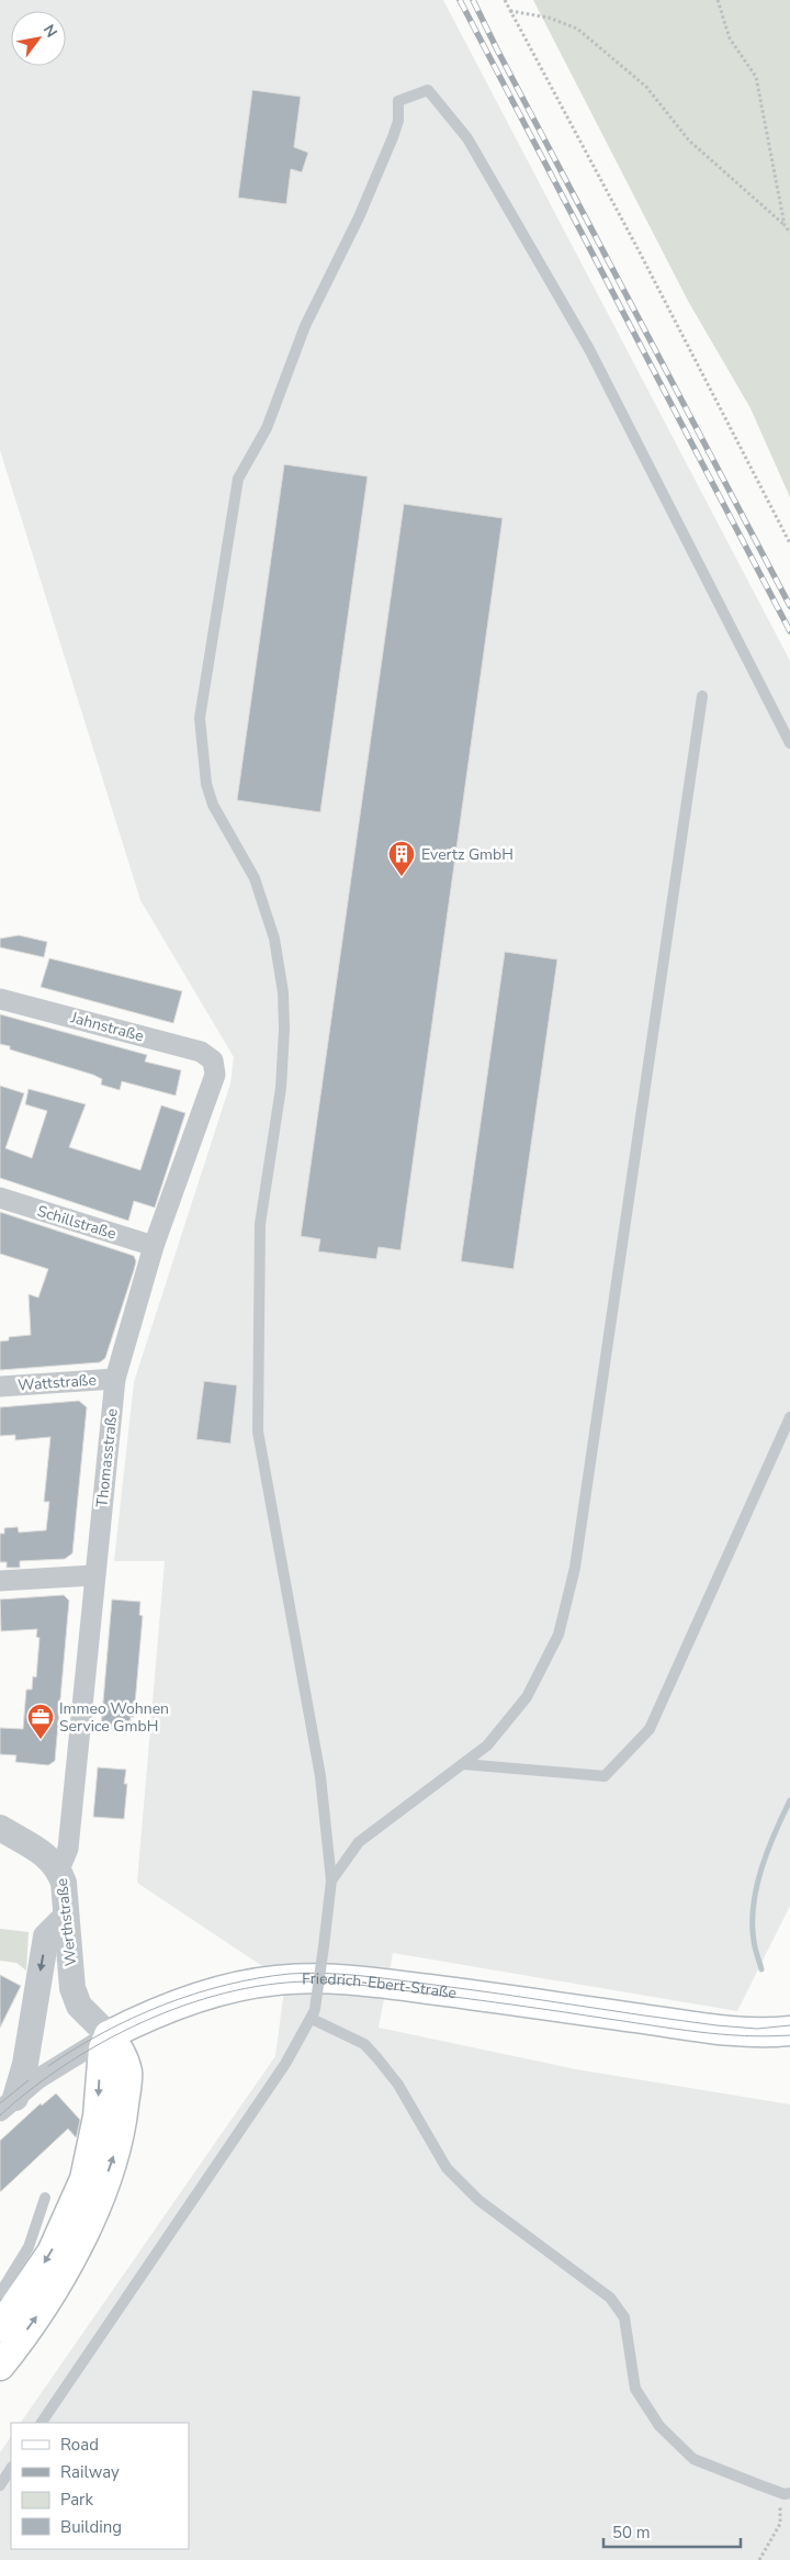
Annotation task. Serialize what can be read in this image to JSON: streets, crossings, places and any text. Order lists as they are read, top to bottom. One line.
{"streets":{"main road":["Friedrich-Ebert-Straße"],"street":["Jahnstraße","Schillstraße","Wattstraße","Thomasstraße","Werthstraße"]},"crossings":[["Jahnstraße","Thomasstraße"],["Schillstraße","Thomasstraße"],["Wattstraße","Thomasstraße"],["Thomasstraße","Werthstraße"],["Werthstraße","Friedrich-Ebert-Straße"]],"places":{"building":["Evertz GmbH"],"office":["Immeo Wohnen Service GmbH"]},"legend":["Road","Railway","Park","Building"],"scale_bar":"50 m","north":"top right"}
